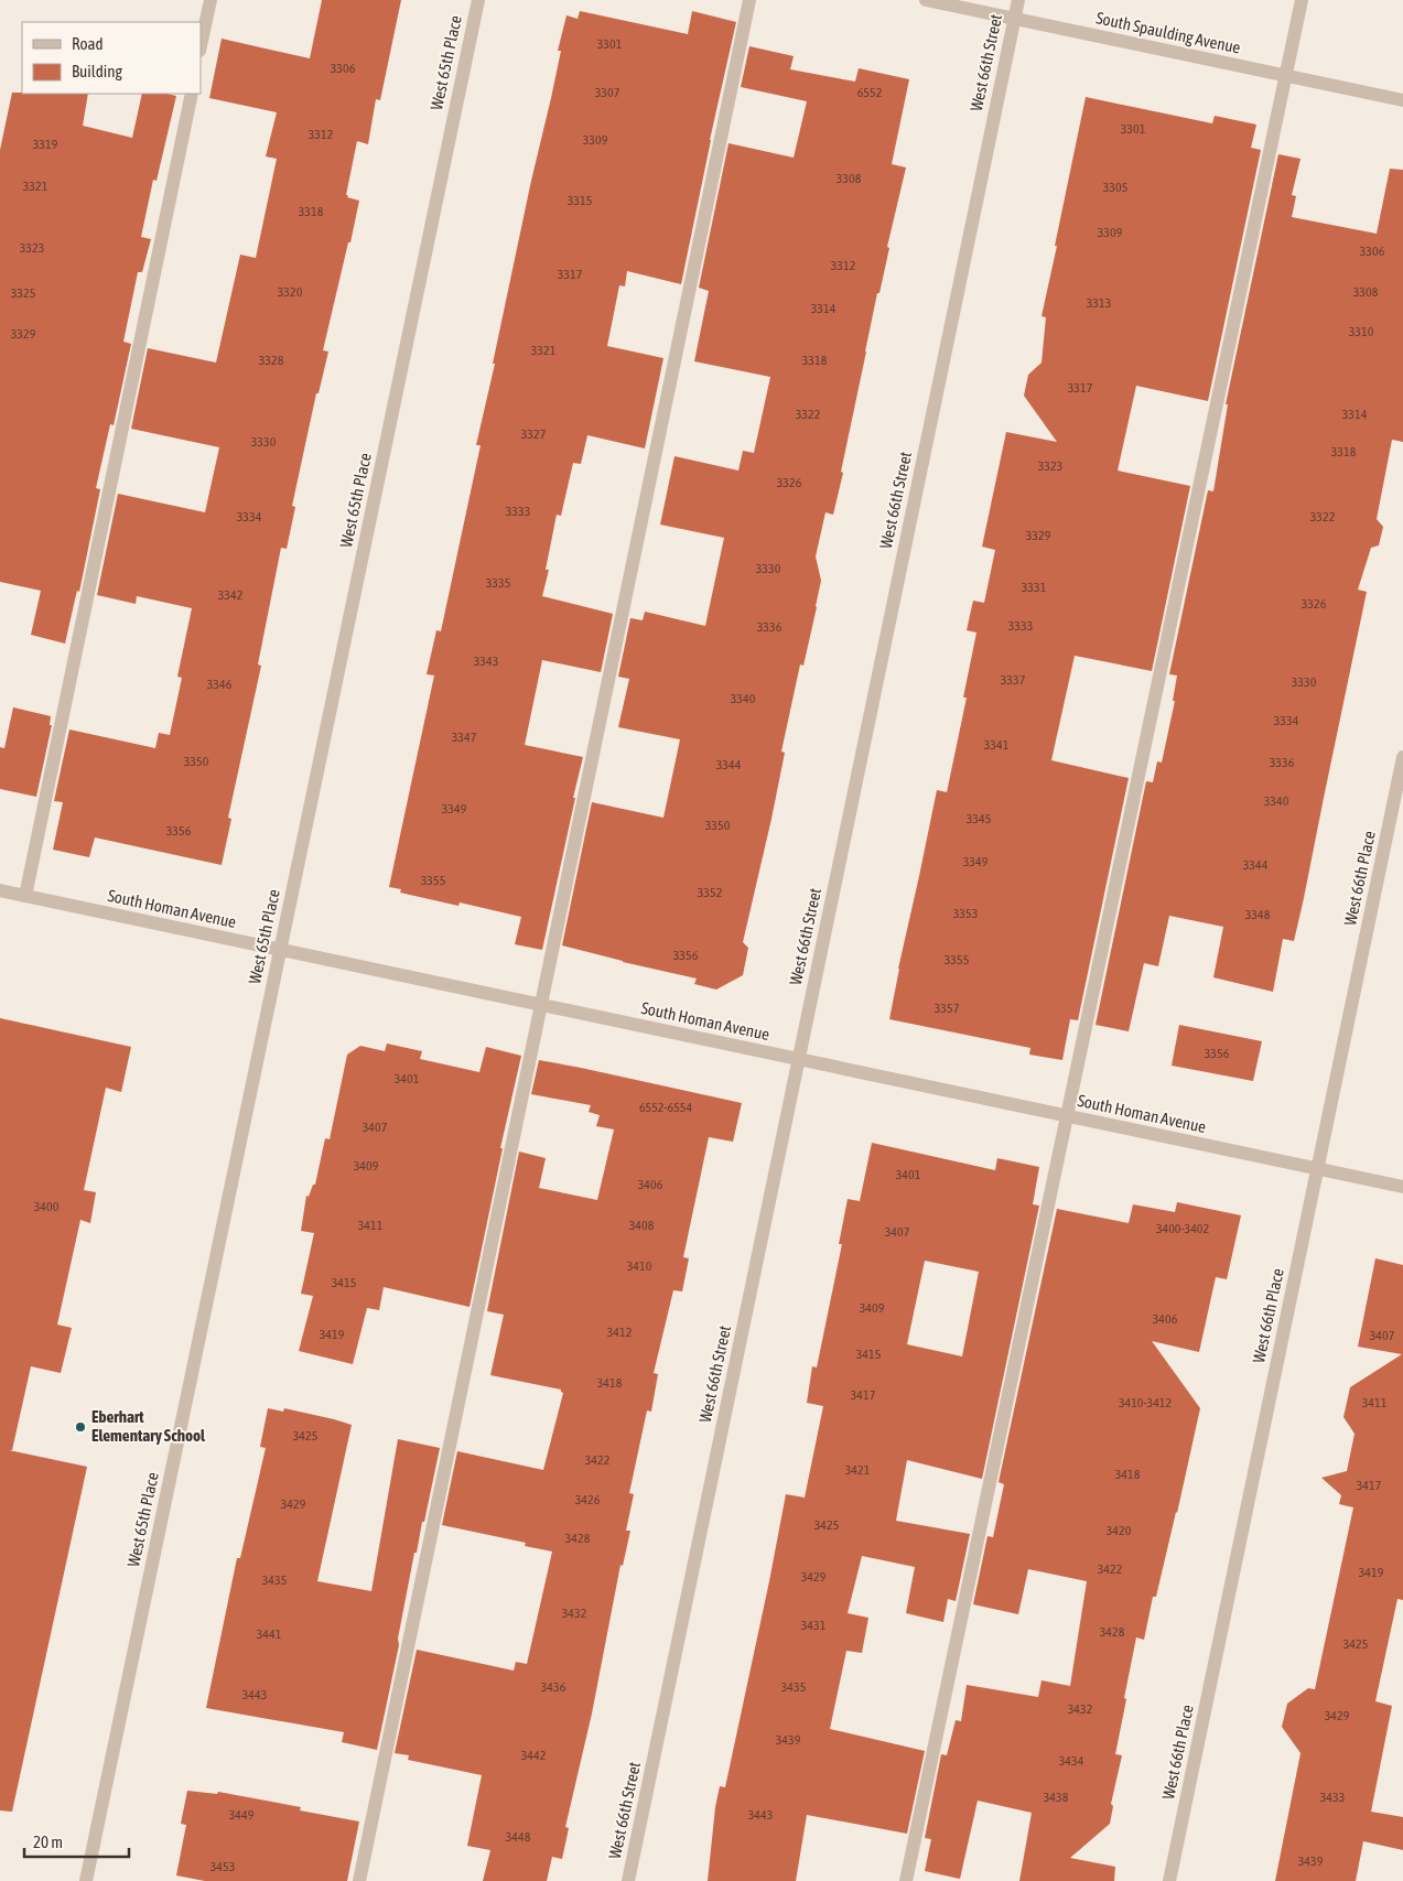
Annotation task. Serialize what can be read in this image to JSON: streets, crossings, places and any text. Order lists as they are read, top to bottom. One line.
{"streets":{"street":["South Spaulding Avenue","West 65th Place","West 66th Street","West 66th Place","South Homan Avenue"]},"crossings":[["South Spaulding Avenue","West 66th Street"],["West 65th Place","South Homan Avenue"],["West 66th Street","South Homan Avenue"],["West 66th Place","South Homan Avenue"]],"places":["Eberhart Elementary School"],"house_numbers":["3301","3306","3307","6552","3301","3312","3309","3319","3308","3321","3305","3315","3318","3309","3323","3306","3312","3317","3320","3308","3325","3313","3314","3310","3329","3321","3328","3318","3317","3322","3314","3327","3330","3318","3323","3326","3333","3334","3322","3329","3330","3335","3331","3342","3326","3333","3336","3343","3337","3330","3346","3340","3334","3347","3341","3350","3336","3344","3340","3349","3345","3350","3356","3349","3344","3355","3352","3353","3348","3356","3355","3357","3356","3401","6552-6554","3407","3409","3401","3406","3400","3411","3408","3400-3402","3407","3410","3415","3409","3406","3412","3419","3407","3415","3418","3417","3410-3412","3411","3425","3422","3421","3418","3417","3426","3429","3425","3420","3428","3422","3419","3429","3435","3432","3431","3428","3441","3425","3436","3435","3443","3432","3429","3439","3442","3434","3438","3433","3449","3443","3448","3439","3453"],"legend":["Road","Building"],"scale_bar":"20 m"}
